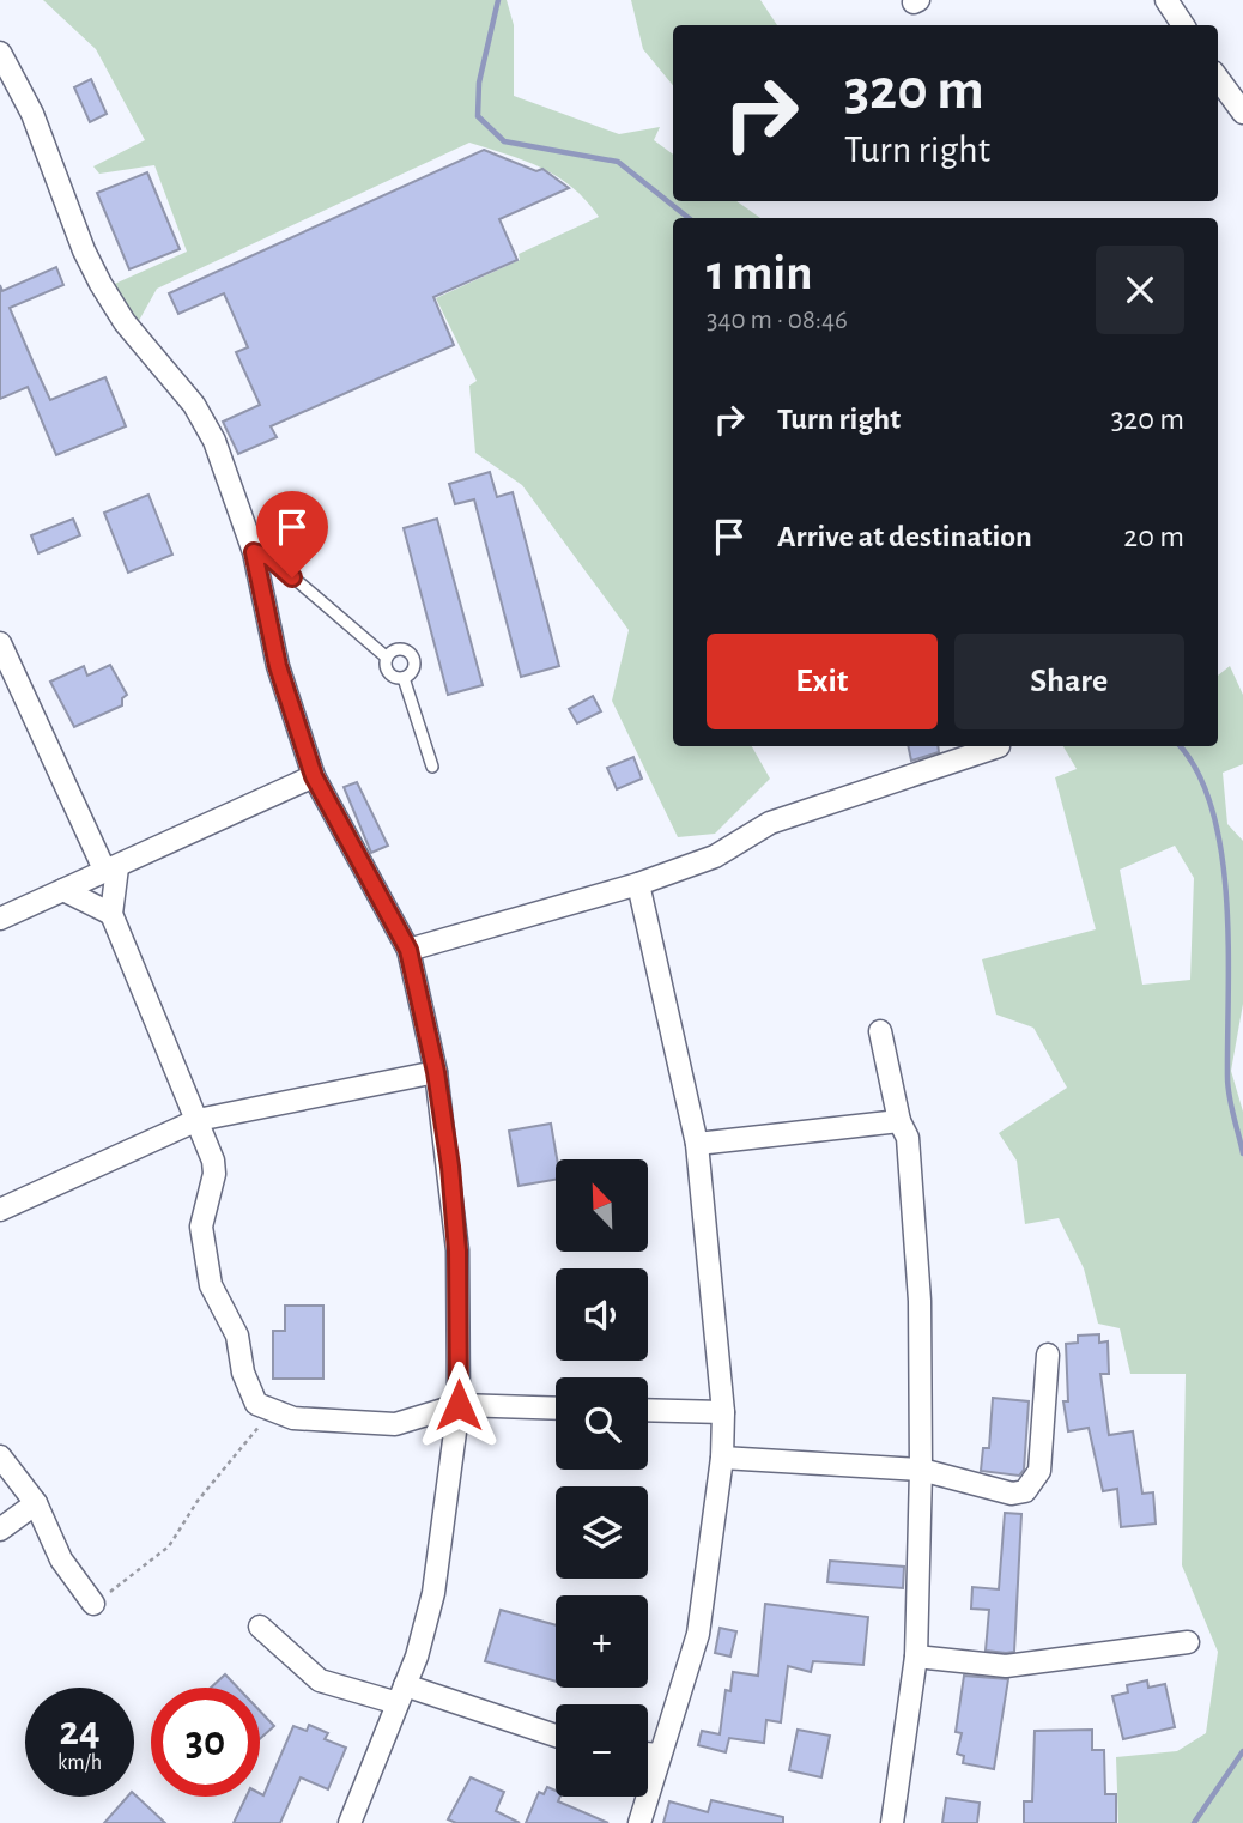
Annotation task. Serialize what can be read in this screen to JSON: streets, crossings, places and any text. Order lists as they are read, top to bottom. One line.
{"north":"top left","page":{"turn":["320 m","Turn right"],"heading":["1 min","340 m · 08:46"],"list":[{"name":"Turn right","value":"320 m"},{"name":"Arrive at destination","value":"20 m"}],"buttons":["Exit","Share"],"map_buttons":["+","−"],"speed":"24 km/h","limit":"30"}}
